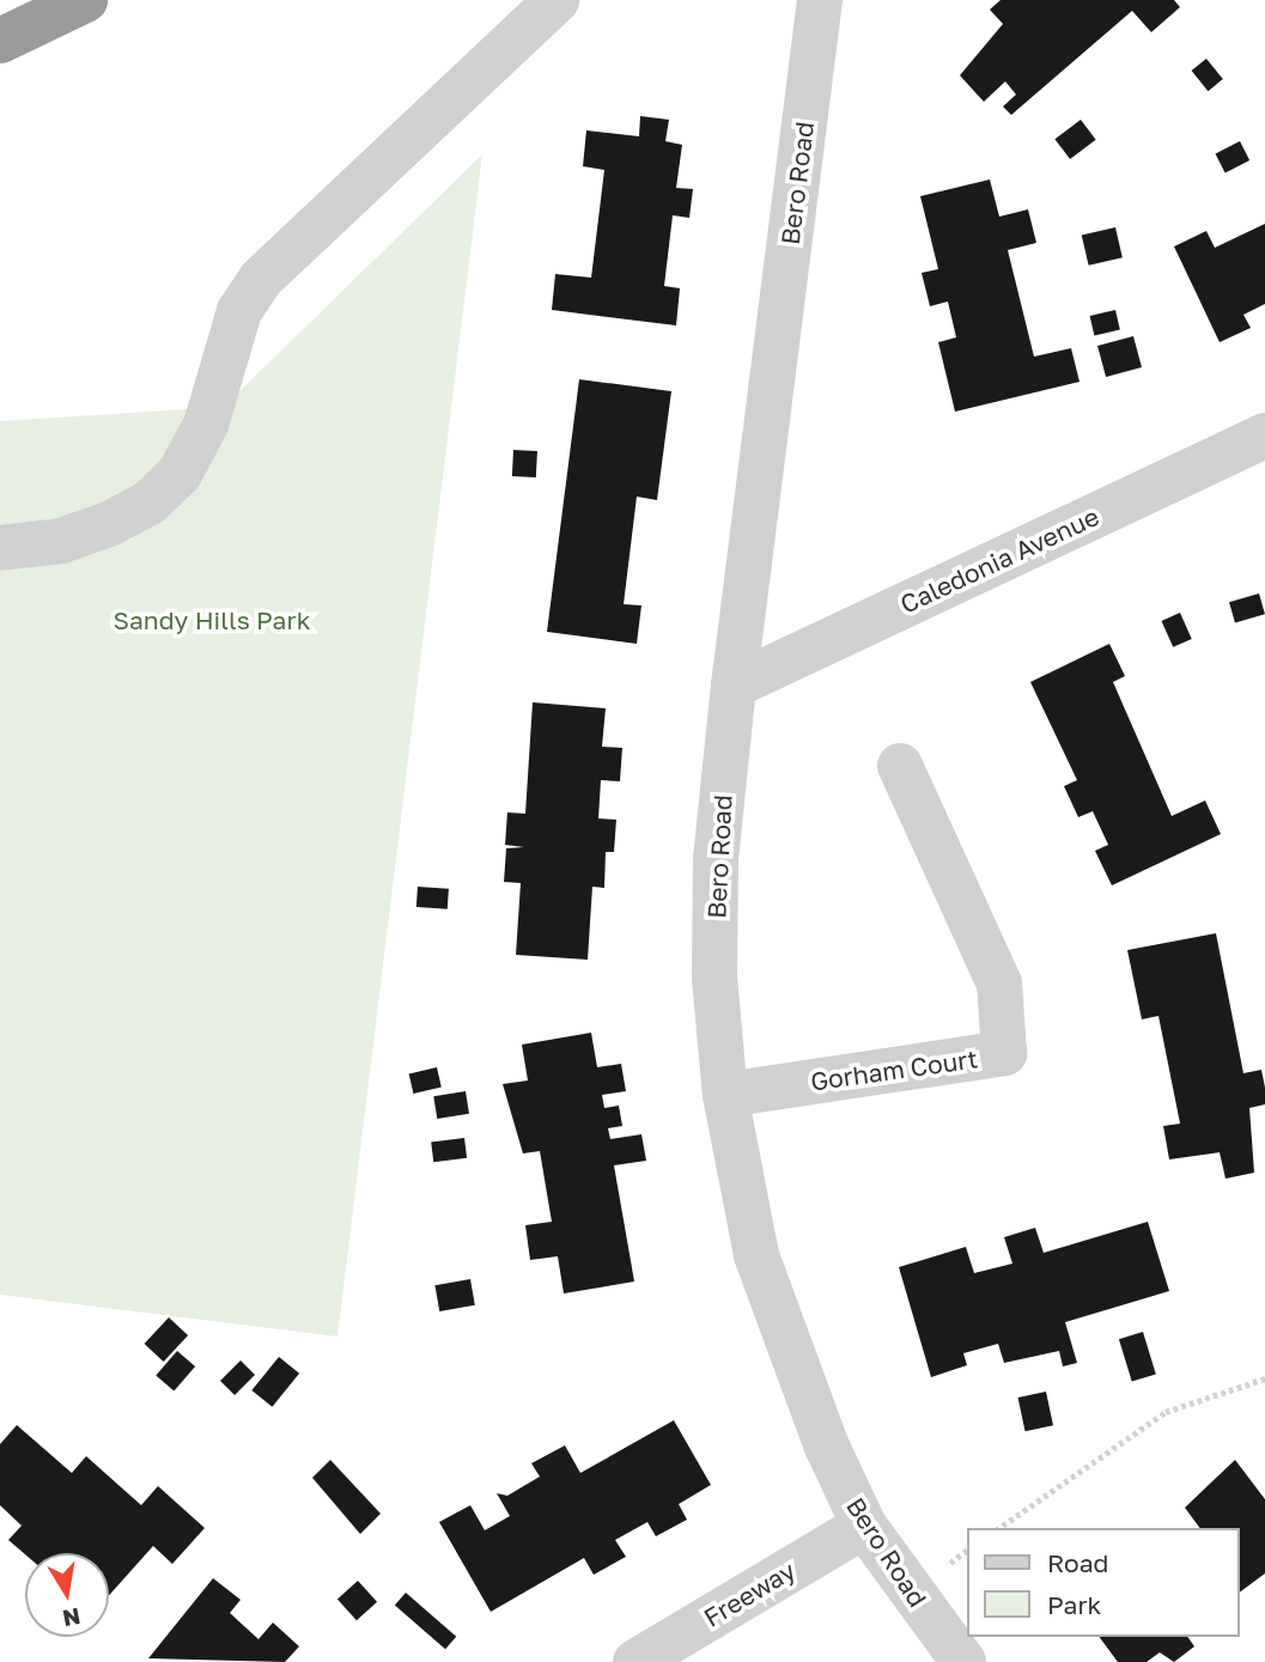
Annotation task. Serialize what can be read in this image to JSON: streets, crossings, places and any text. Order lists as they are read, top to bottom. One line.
{"streets":{"street":["Bero Road","Caledonia Avenue","Gorham Court","Freeway"]},"crossings":[["Bero Road","Caledonia Avenue"],["Bero Road","Gorham Court"],["Bero Road","Freeway"]],"parks":["Sandy Hills Park"],"legend":["Road","Park"],"north":"bottom"}
